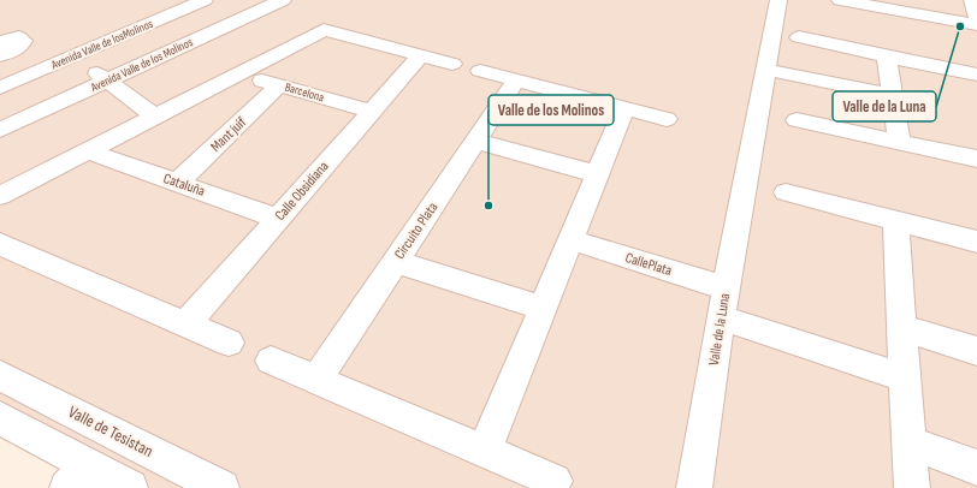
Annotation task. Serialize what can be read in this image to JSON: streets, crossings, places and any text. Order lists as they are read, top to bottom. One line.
{"streets":{"street":["Avenida Valle de losMolinos","Avenida Valle de los Molinos","Barcelona","Mant juif","Cataluña","Calle Obsidiana","Circuito Plata","CallePlata","Valle de la Luna","Valle de Tesistan"]},"crossings":[["Barcelona","Mant juif"],["Barcelona","Calle Obsidiana"],["Mant juif","Cataluña"],["Cataluña","Calle Obsidiana"],["CallePlata","Valle de la Luna"]],"places":["Valle de la Luna","Valle de los Molinos"]}
